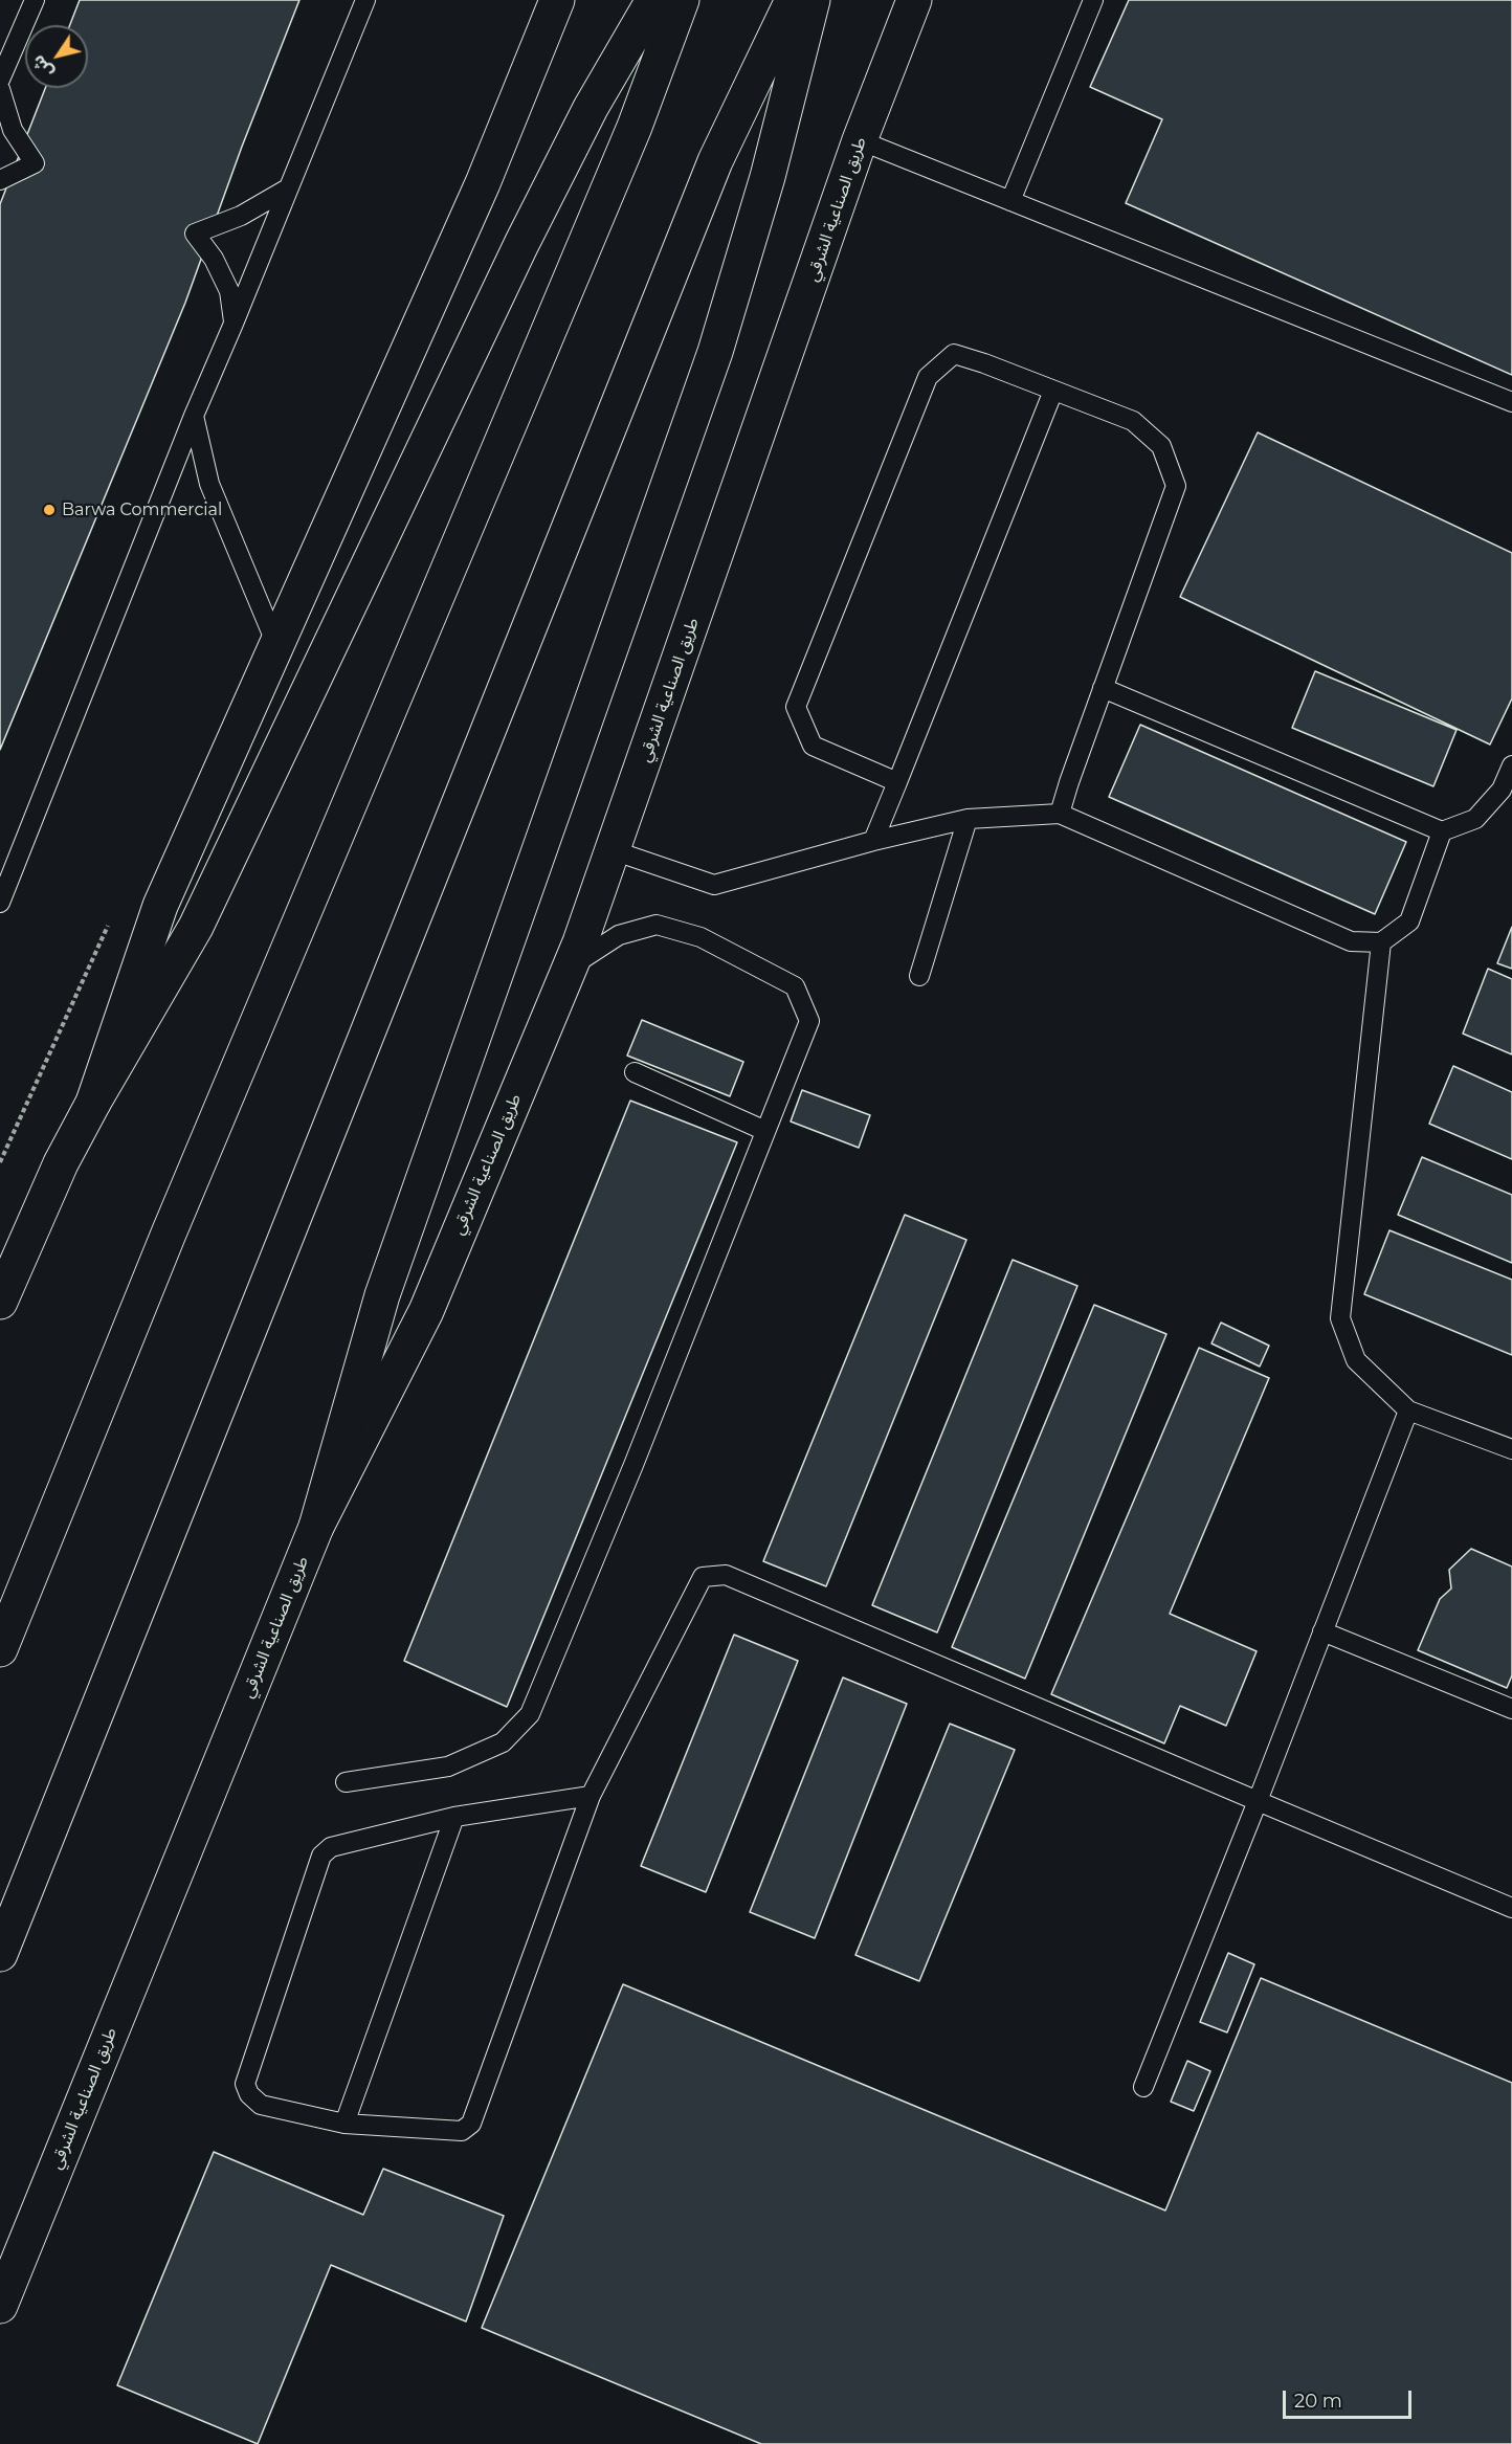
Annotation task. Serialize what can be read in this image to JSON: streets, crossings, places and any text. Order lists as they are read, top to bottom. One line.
{"streets":{"main road":["طريق الصناعية الشرقي"]},"places":["Barwa Commercial"],"scale_bar":"20 m","north":"bottom left"}
